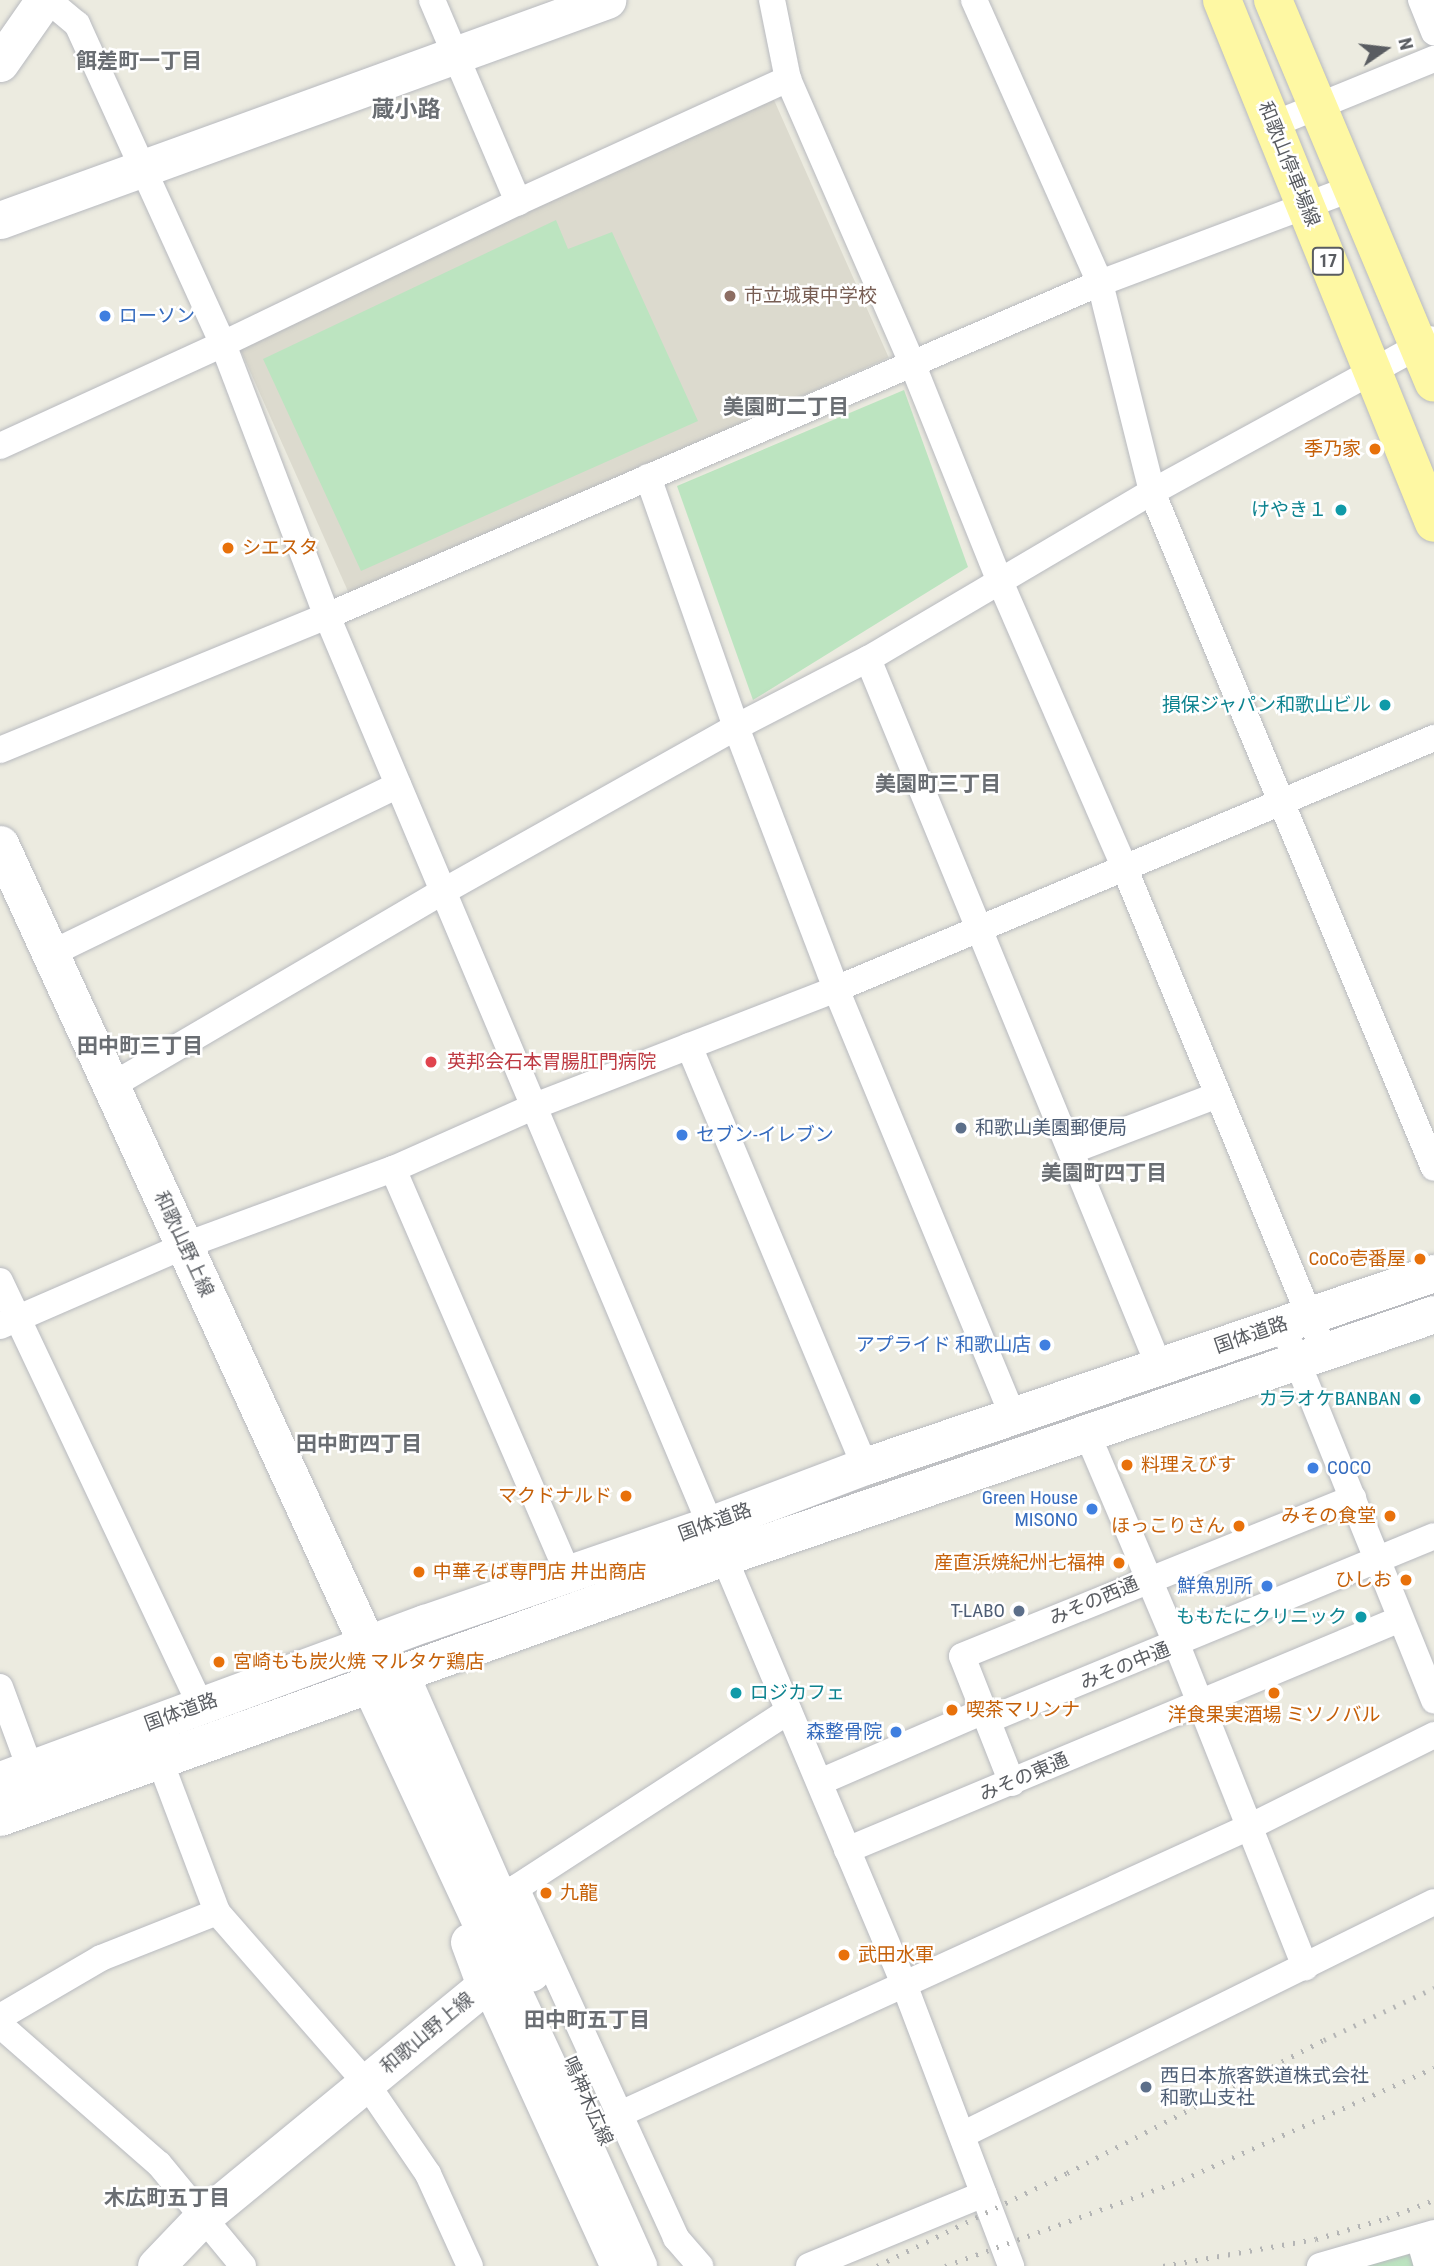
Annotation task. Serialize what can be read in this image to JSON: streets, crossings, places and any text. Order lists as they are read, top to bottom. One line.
{"streets":{"main road":["和歌山停車場線","17"],"street":["和歌山野上線","国体道路","みその西通","みその中通","みその東通","鳴神木広線"]},"crossings":[["和歌山野上線","国体道路"],["和歌山野上線","鳴神木広線"],["みその西通","みその中通"],["みその西通","みその東通"]],"districts":["餌差町一丁目","蔵小路","美園町二丁目","美園町三丁目","田中町三丁目","美園町四丁目","田中町四丁目","田中町五丁目","木広町五丁目"],"places":["市立城東中学校","ローソン","季乃家","けやき１","シエスタ","損保ジャパン和歌山ビル","英邦会石本胃腸肛門病院","和歌山美園郵便局","セブン-イレブン","CoCo壱番屋","アプライド 和歌山店","カラオケBANBAN","料理えびす","COCO","マクドナルド","Green House MISONO","みその食堂","ほっこりさん","産直浜焼紀州七福神","中華そば専門店 井出商店","ひしお","鮮魚別所","T-LABO","ももたにクリニック","宮崎もも炭火焼 マルタケ鶏店","ロジカフェ","洋食果実酒場 ミソノバル","喫茶マリンナ","森整骨院","九龍","武田水軍","西日本旅客鉄道株式会社 和歌山支社"],"north":"right"}
